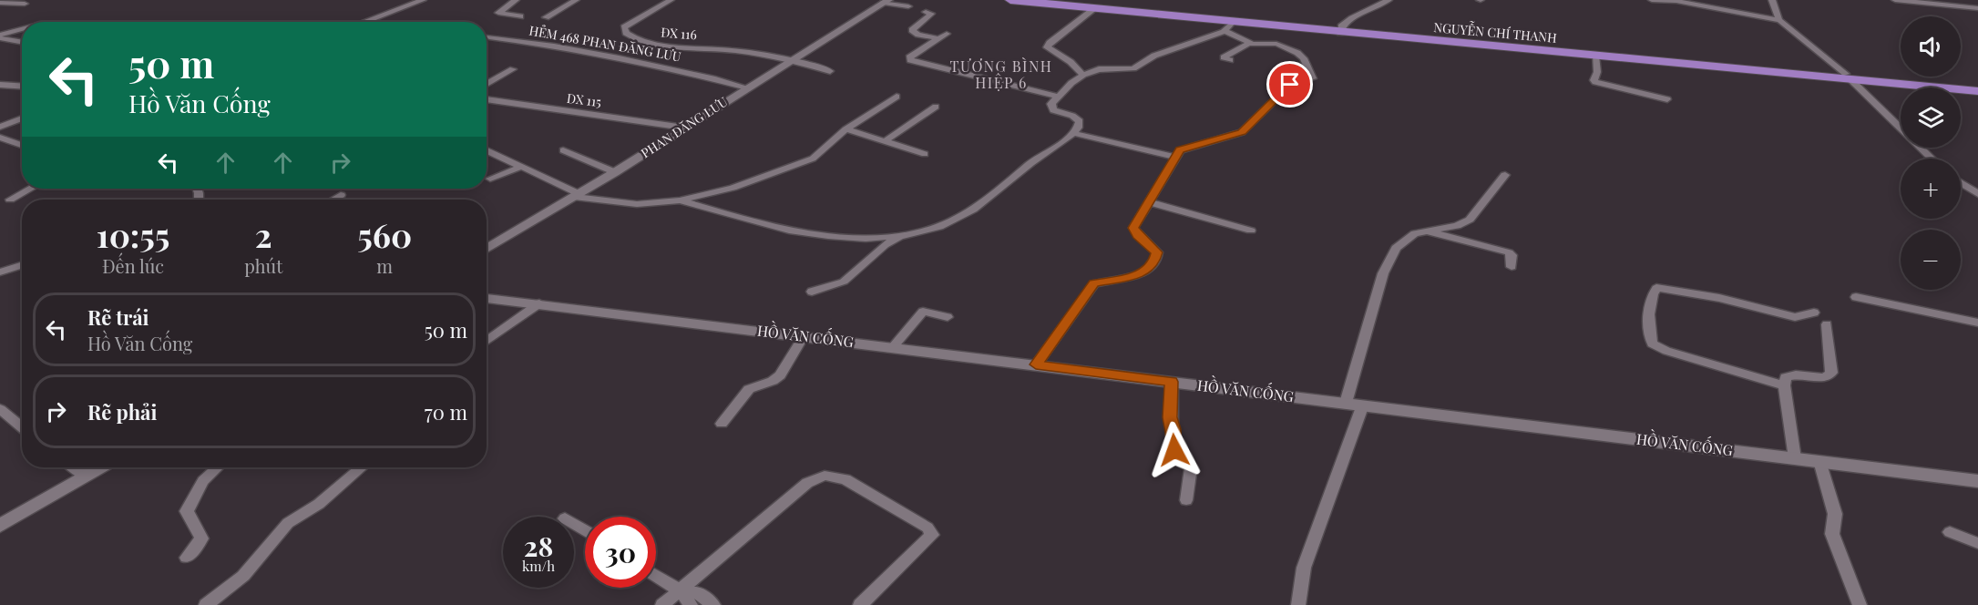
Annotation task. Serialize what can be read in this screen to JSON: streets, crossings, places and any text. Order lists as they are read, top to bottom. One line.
{"streets":{"main road":["NGUYỄN CHÍ THANH"],"street":["ĐX 116","HẺM 468 PHAN ĐĂNG LƯU","DX 115","PHAN ĐĂNG LƯU","HỒ VĂN CỐNG"]},"crossings":[["ĐX 116","PHAN ĐĂNG LƯU"],["HẺM 468 PHAN ĐĂNG LƯU","PHAN ĐĂNG LƯU"],["DX 115","PHAN ĐĂNG LƯU"]],"districts":["TƯƠNG BÌNH HIỆP 6"],"page":{"map_buttons":["+","−"],"turn":["50 m","Hồ Văn Cống"],"eta":["10:55","Đến lúc","2","phút","560","m"],"list":[{"name":"Rẽ trái","note":"Hồ Văn Cống","value":"50 m"},{"name":"Rẽ phải","value":"70 m"}],"speed":"28 km/h","limit":"30"}}
